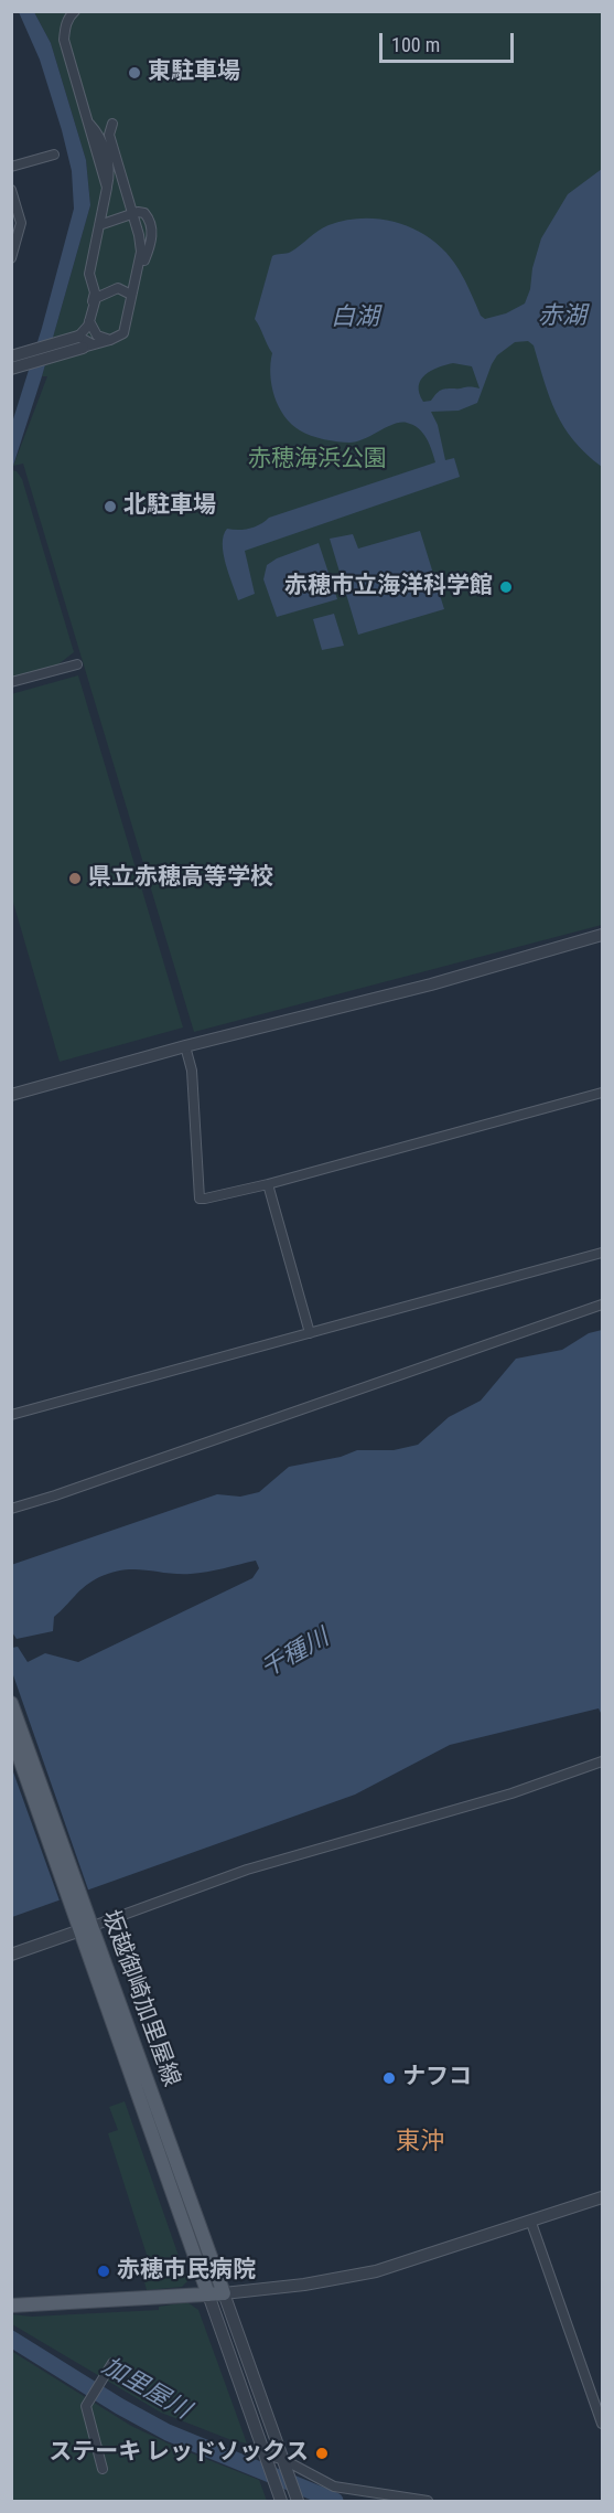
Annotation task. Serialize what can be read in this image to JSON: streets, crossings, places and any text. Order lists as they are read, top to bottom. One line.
{"streets":{"main road":["坂越御崎加里屋線"]},"districts":["東沖"],"water":["赤湖","白湖","千種川","加里屋川"],"parks":["赤穂海浜公園"],"places":["東駐車場","北駐車場","赤穂市立海洋科学館","県立赤穂高等学校","ナフコ","赤穂市民病院","ステーキ レッドソックス"],"scale_bar":"100 m"}
